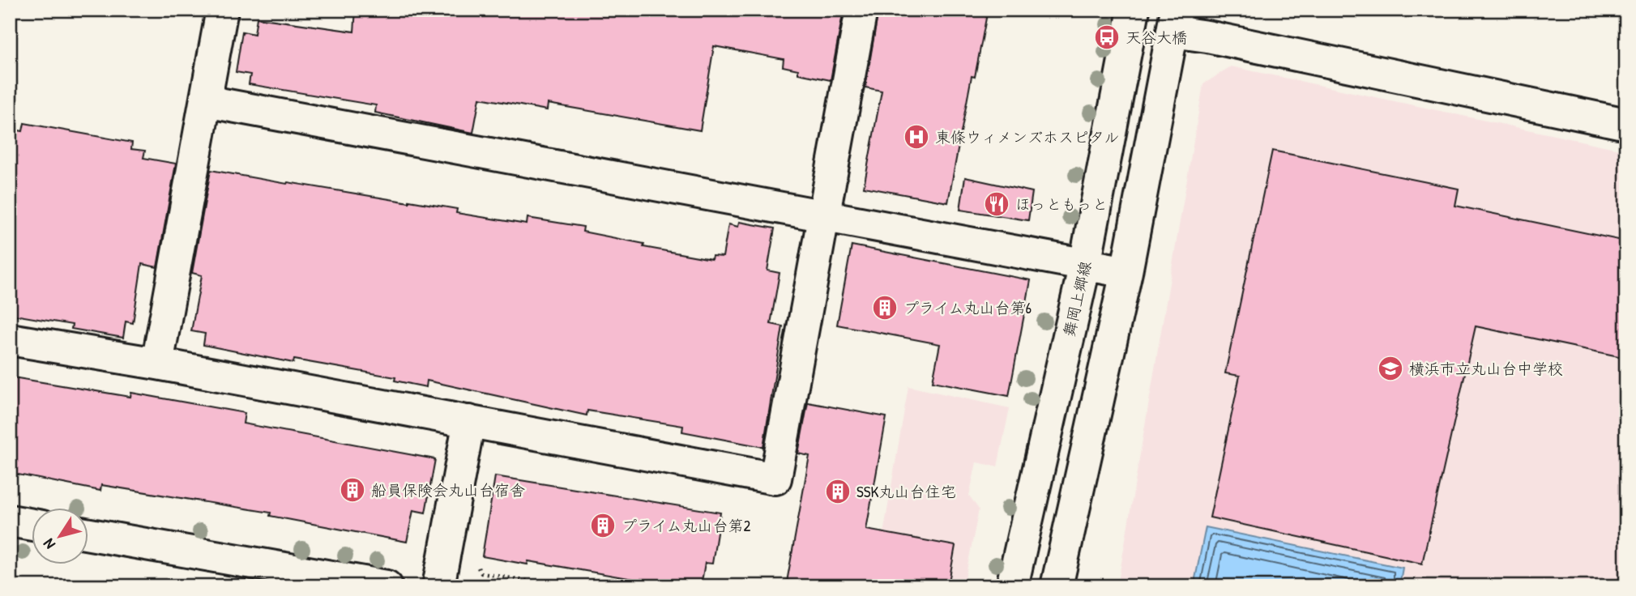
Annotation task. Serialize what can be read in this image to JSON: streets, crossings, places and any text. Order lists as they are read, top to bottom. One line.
{"streets":{"street":["舞岡上郷線"]},"places":{"bus stop":["天谷大橋"],"hospital":["東條ウィメンズホスピタル"],"restaurant":["ほっともっと"],"building":["プライム丸山台第6","船員保険会丸山台宿舎","SSK丸山台住宅","プライム丸山台第2"],"school or university":["横浜市立丸山台中学校"]},"north":"bottom left"}
